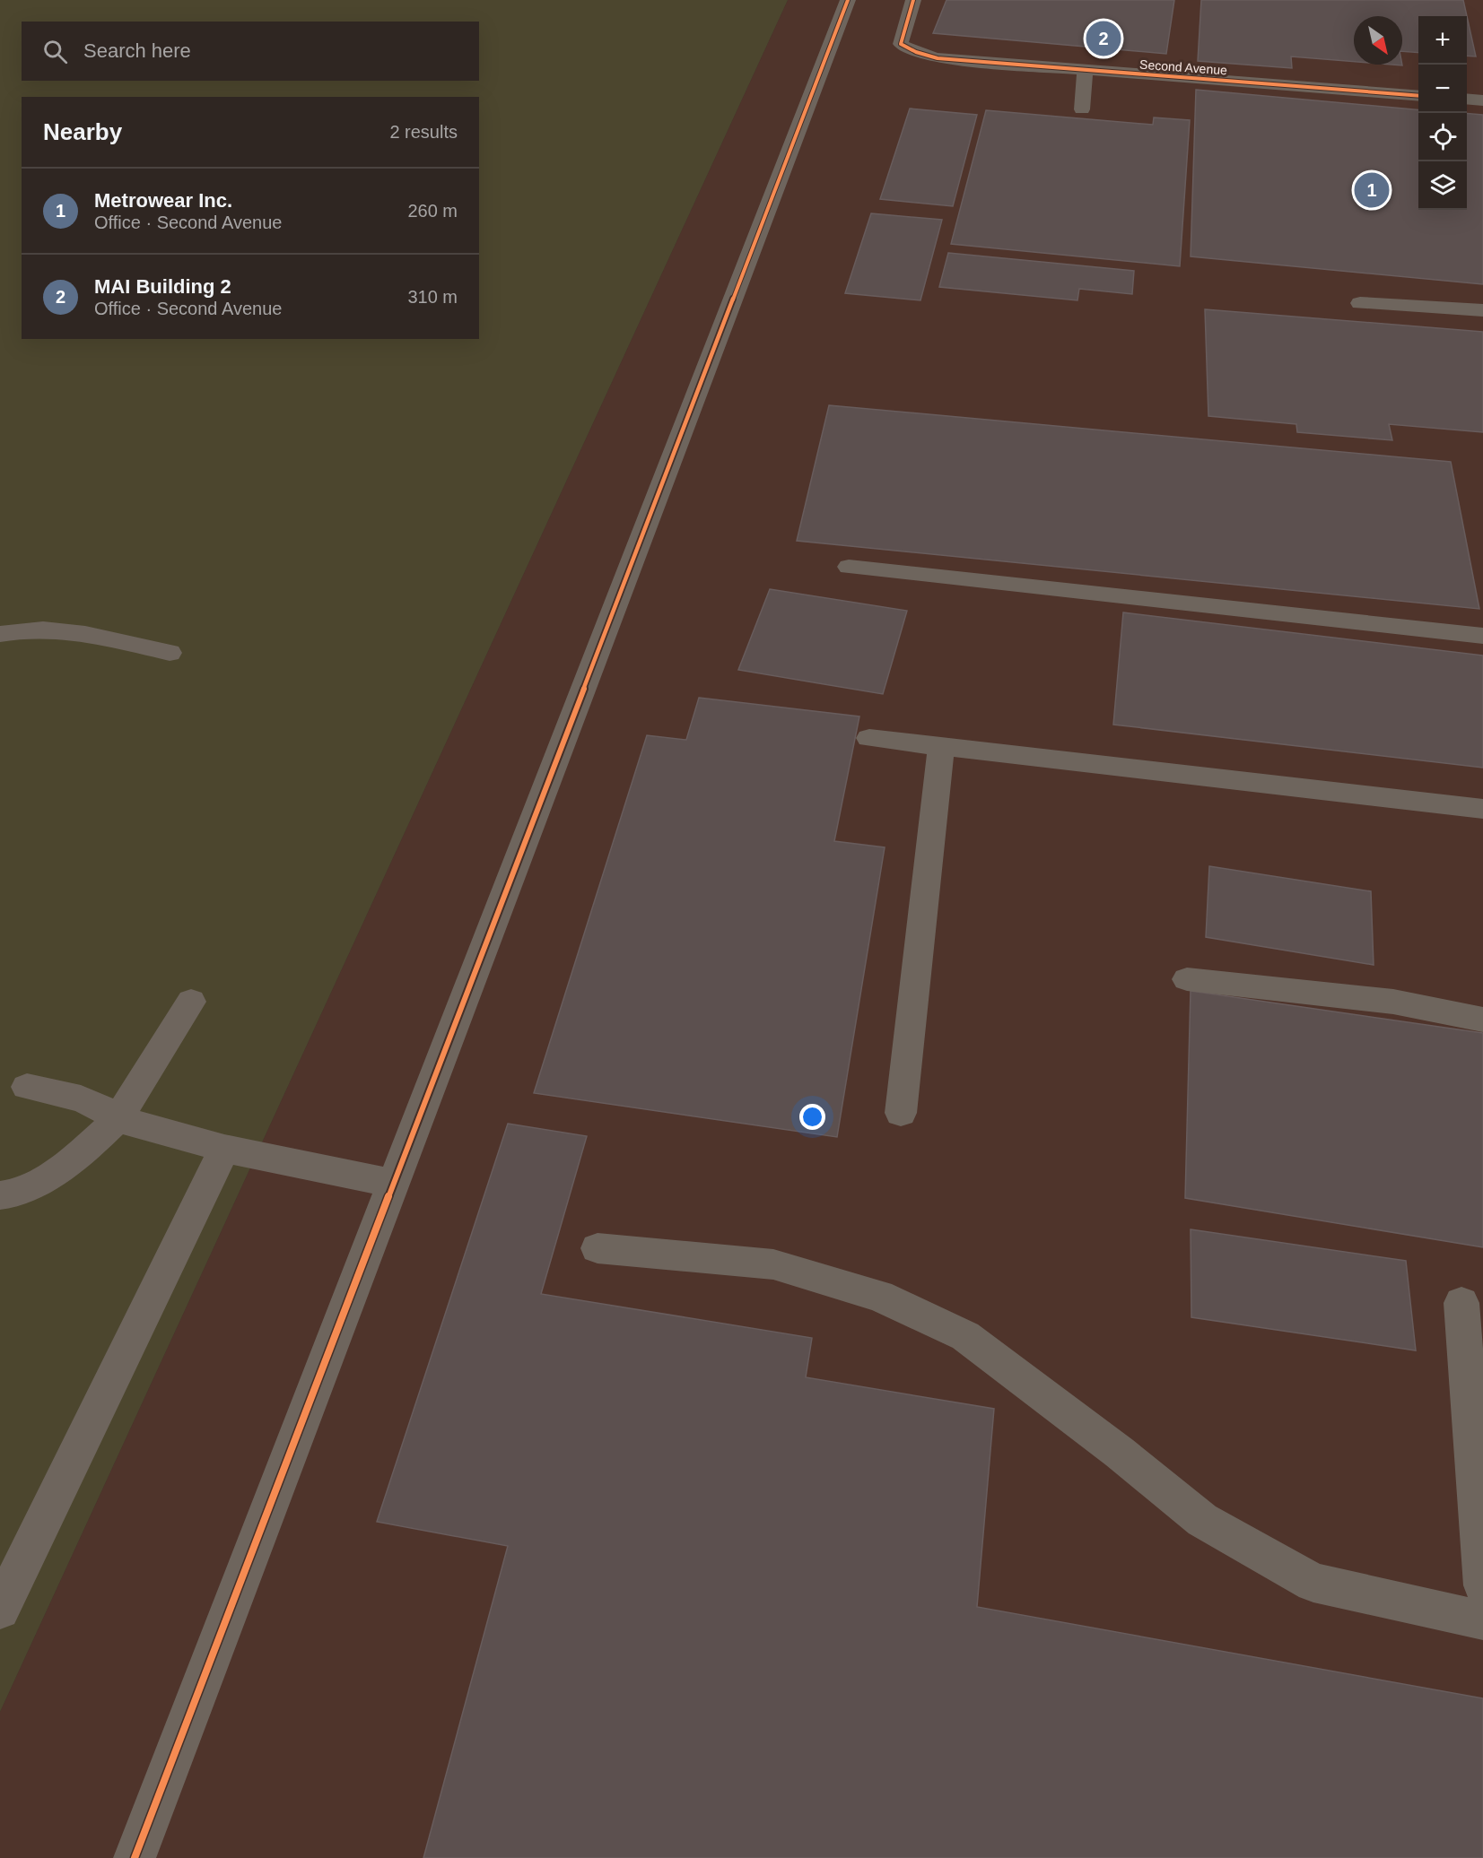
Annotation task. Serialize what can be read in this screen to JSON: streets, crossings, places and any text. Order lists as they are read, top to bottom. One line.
{"streets":{"street":["Second Avenue"]},"north":"bottom right","page":{"map_buttons":["+","−"],"pins":["2","1"],"search":"Search here","heading":["Nearby","2 results"],"list":[{"mark":"1","name":"Metrowear Inc.","note":"Office · Second Avenue","value":"260 m"},{"mark":"2","name":"MAI Building 2","note":"Office · Second Avenue","value":"310 m"}]}}
